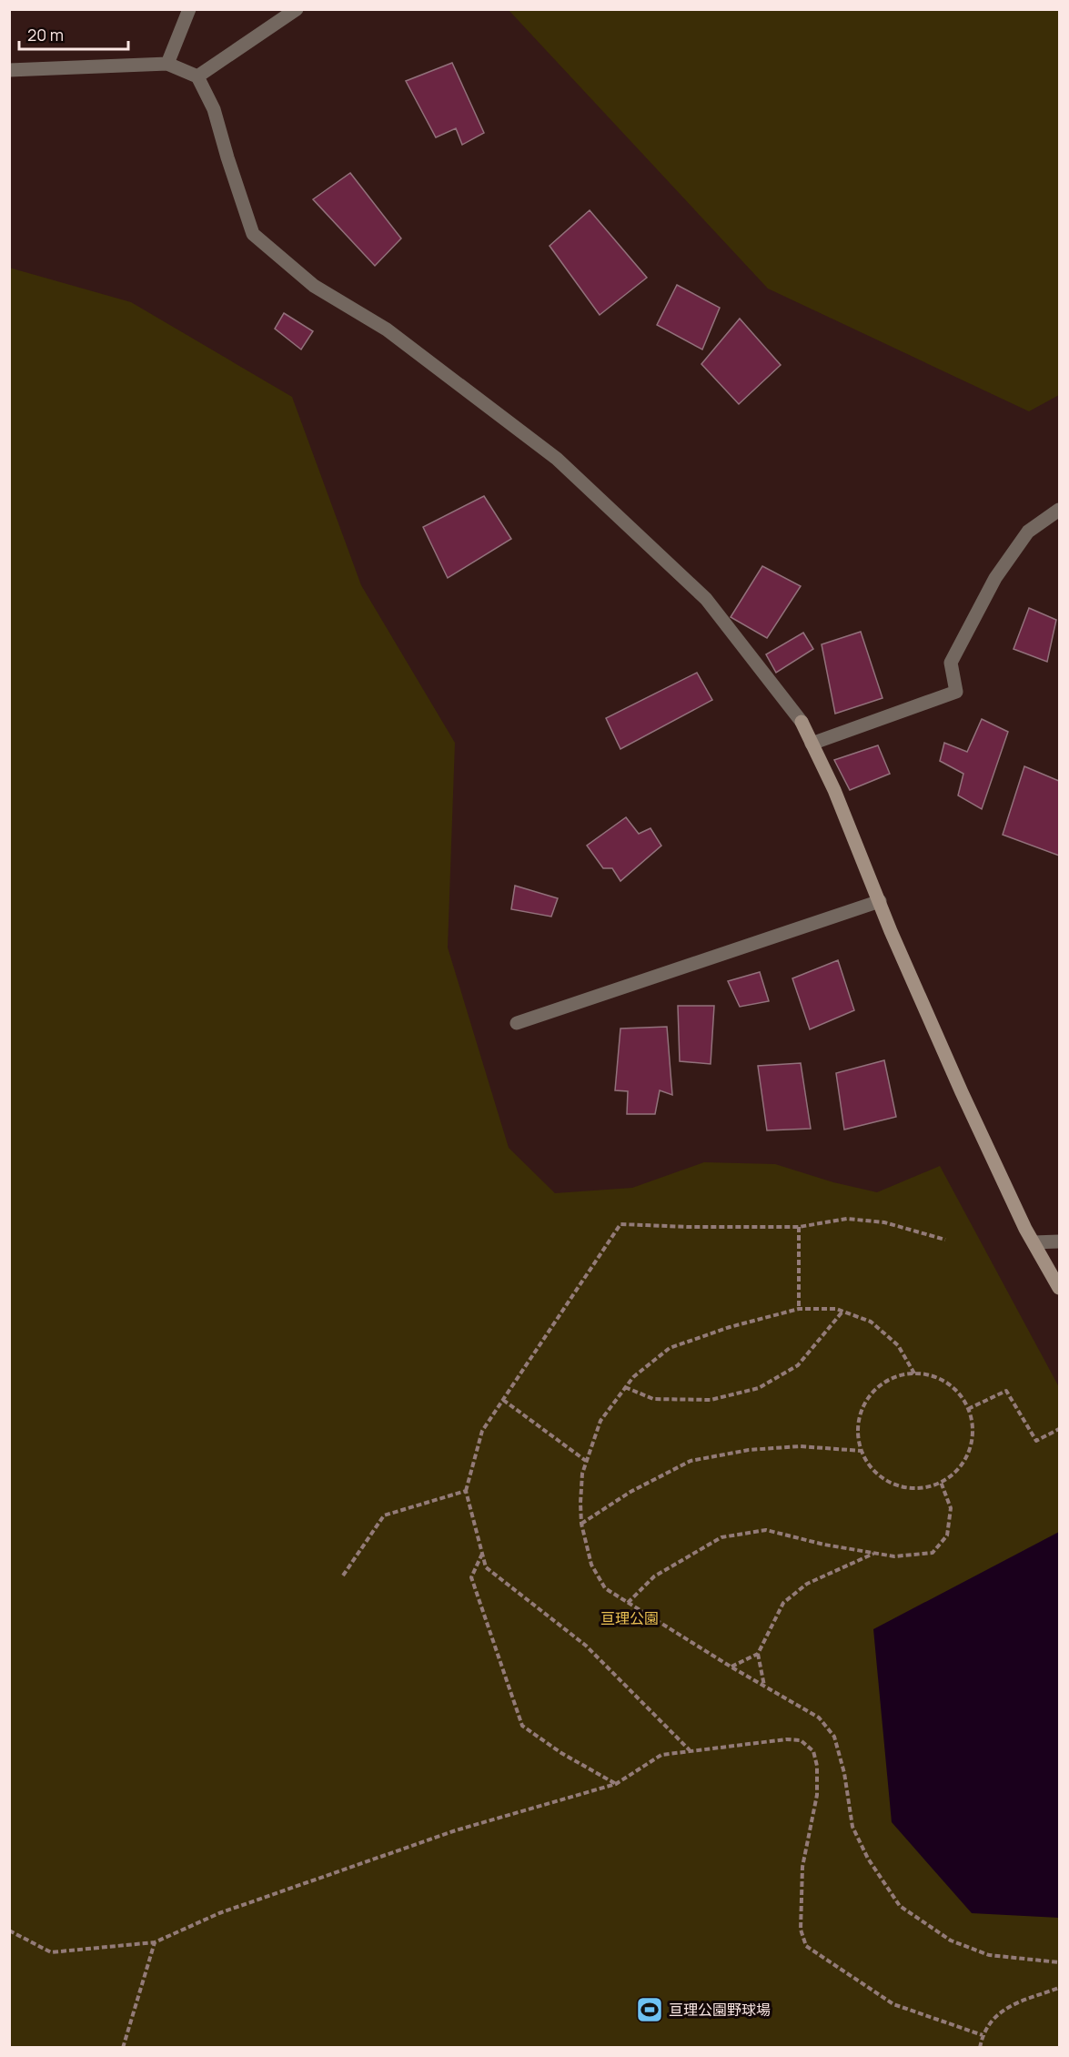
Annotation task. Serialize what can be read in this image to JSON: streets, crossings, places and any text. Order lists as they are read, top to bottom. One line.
{"parks":["亘理公園"],"places":{"sports":["亘理公園野球場"]},"scale_bar":"20 m"}
